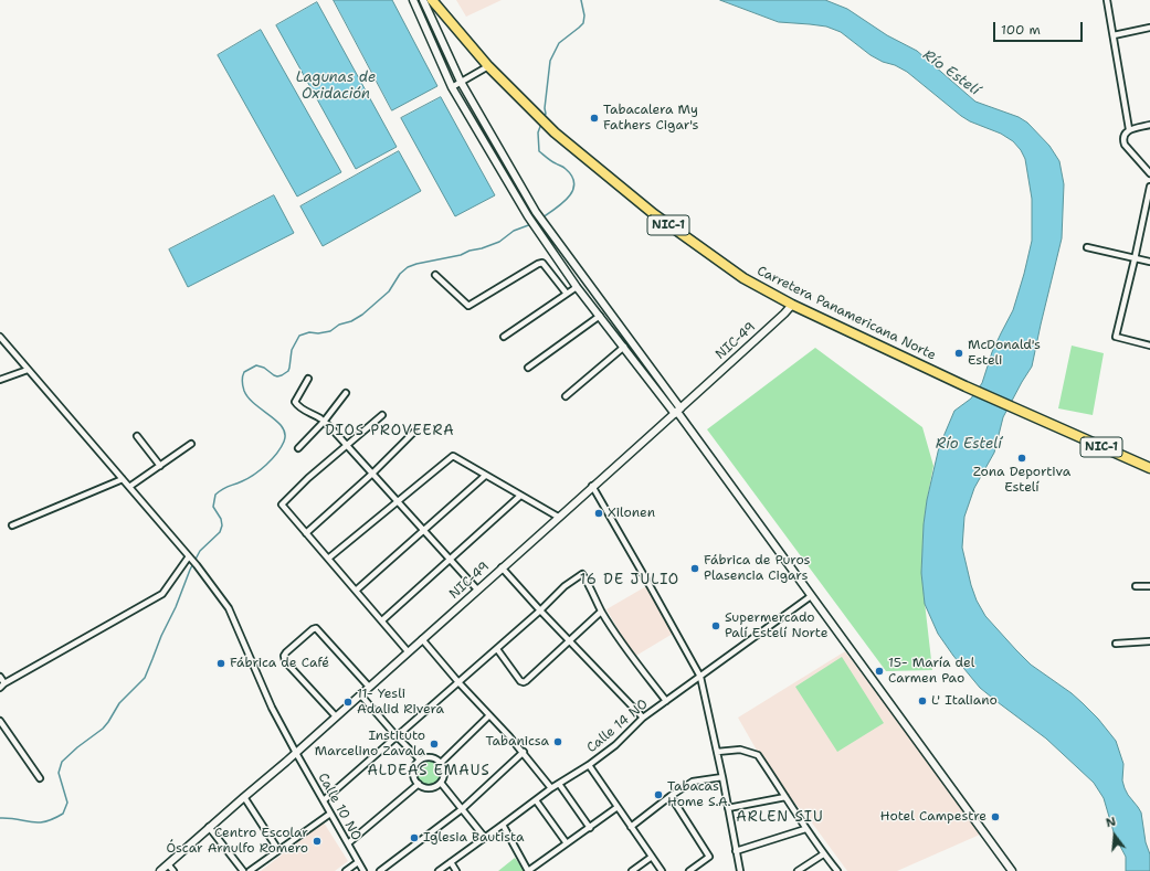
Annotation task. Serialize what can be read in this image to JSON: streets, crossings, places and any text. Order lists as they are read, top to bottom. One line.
{"streets":{"highway":["NIC-1","Carretera Panamericana Norte"],"street":["NIC-49","Calle 14 NO","Calle 10 NO"]},"crossings":[["Carretera Panamericana Norte","NIC-49"],["NIC-49","Calle 10 NO"]],"districts":["DIOS PROVEERA","16 DE JULIO","ALDEAS EMAUS","ARLEN SIU"],"water":["Río Estelí","Lagunas de Oxidación"],"places":["Tabacalera My Fathers Cigar's","McDonald's Esteli","Zona Deportiva Estelí","Xilonen","Fábrica de Puros Plasencia Cigars","Supermercado Palí Estelí Norte","Fábrica de Café","15- María del Carmen Pao","L' Italiano","11- Yesli Adalid Rivera","Tabanicsa","Instituto Marcelino Zavala","Tabacas Home S.A.","Hotel Campestre","Iglesia Bautista","Centro Escolar Óscar Arnulfo Romero"],"scale_bar":"100 m","north":"top"}
